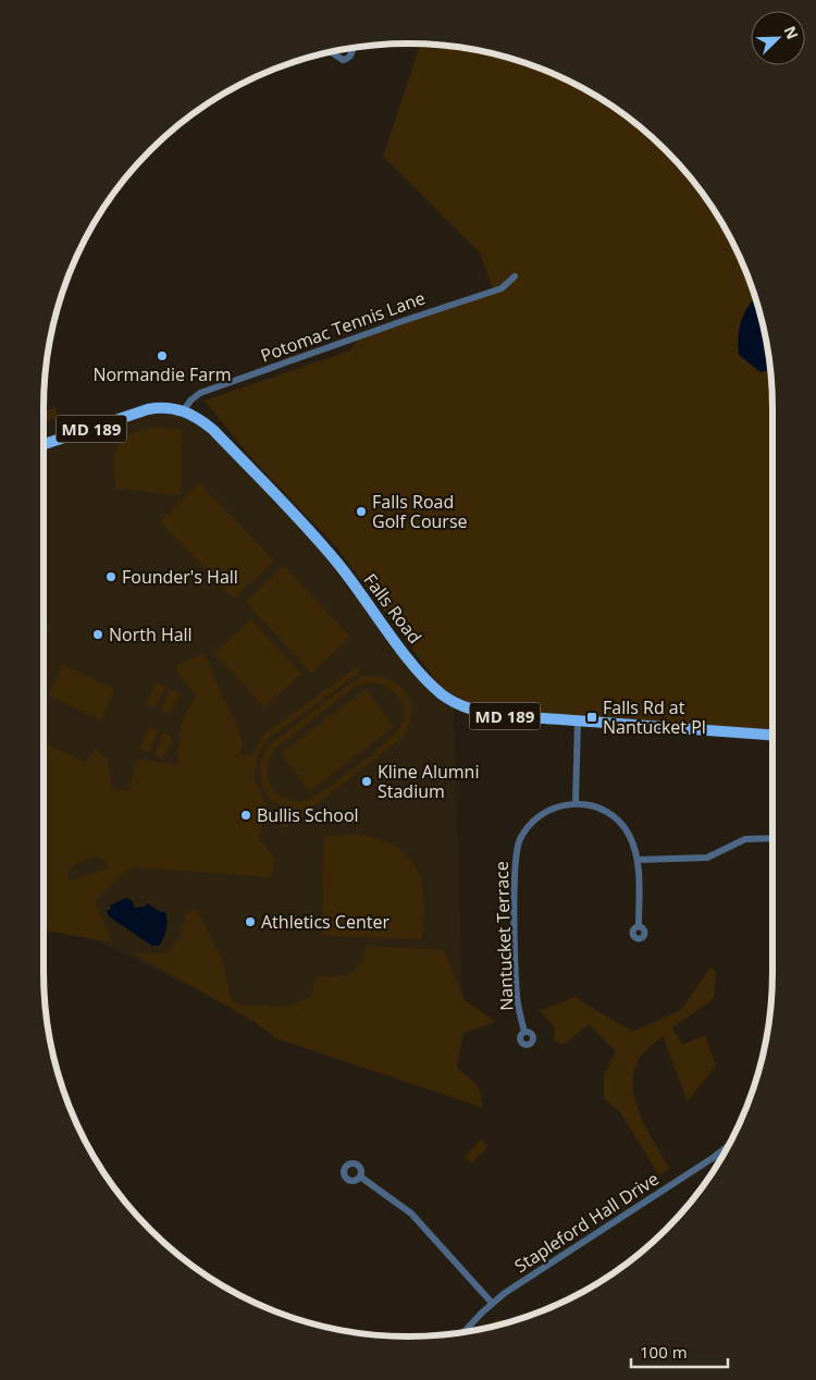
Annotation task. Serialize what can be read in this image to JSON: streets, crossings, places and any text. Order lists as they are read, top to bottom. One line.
{"streets":{"main road":["MD 189","Falls Road"],"street":["Potomac Tennis Lane","Nantucket Terrace","Stapleford Hall Drive"]},"crossings":[["Potomac Tennis Lane","Falls Road"]],"places":{"other":["Normandie Farm","Falls Road Golf Course","Founder's Hall","North Hall","Kline Alumni Stadium","Bullis School","Athletics Center"],"transit":["Falls Rd at Nantucket Pl"]},"scale_bar":"100 m","north":"top right"}
